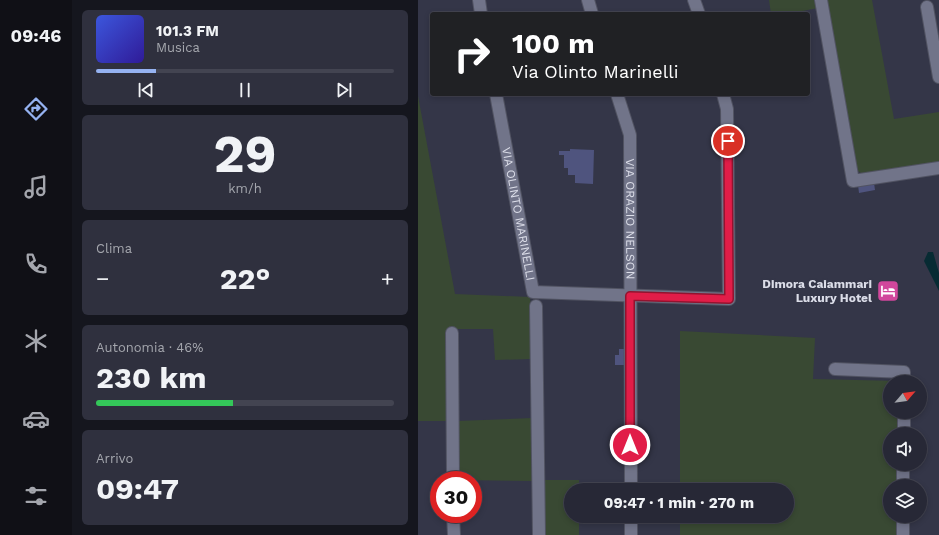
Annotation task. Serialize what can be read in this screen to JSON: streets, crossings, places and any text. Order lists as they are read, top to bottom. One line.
{"streets":{"street":["VIA OLINTO MARINELLI","VIA ORAZIO NELSON"]},"crossings":[["VIA OLINTO MARINELLI","VIA ORAZIO NELSON"]],"places":{"hotel":["Dimora Caiammari Luxury Hotel"]},"north":"top right","page":{"tabs":"09:46","turn":["100 m","Via Olinto Marinelli"],"song":["101.3 FM","Musica"],"tile":[["29","km/h"],"Clima",["Autonomia · 46%","230 km"],["Arrivo","09:47"]],"heat":["−","22°","+"],"limit":"30","trip":"09:47 · 1 min · 270 m"}}
